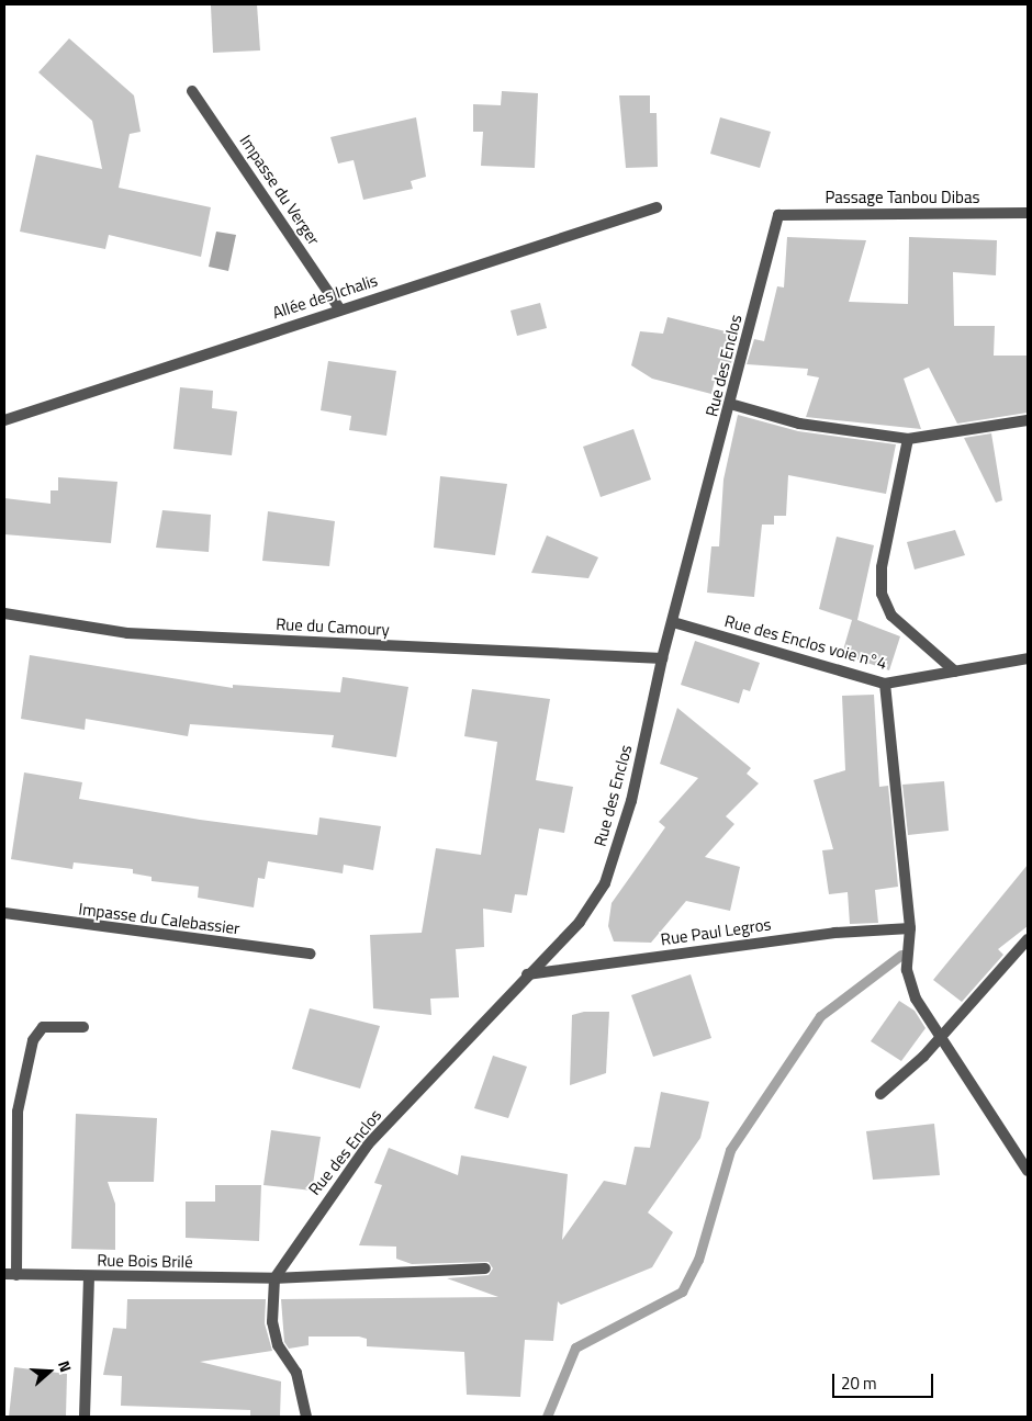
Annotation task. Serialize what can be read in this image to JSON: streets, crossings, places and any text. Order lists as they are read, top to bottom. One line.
{"streets":{"street":["Impasse du Verger","Passage Tanbou Dibas","Allée des Ichalis","Rue des Enclos","Rue du Camoury","Rue des Enclos voie n°4","Impasse du Calebassier","Rue Paul Legros","Rue Bois Brilé"]},"crossings":[["Impasse du Verger","Allée des Ichalis"],["Passage Tanbou Dibas","Rue des Enclos"],["Rue des Enclos","Rue du Camoury"],["Rue des Enclos","Rue des Enclos voie n°4"],["Rue des Enclos","Rue Paul Legros"],["Rue des Enclos","Rue Bois Brilé"]],"scale_bar":"20 m","north":"right"}
